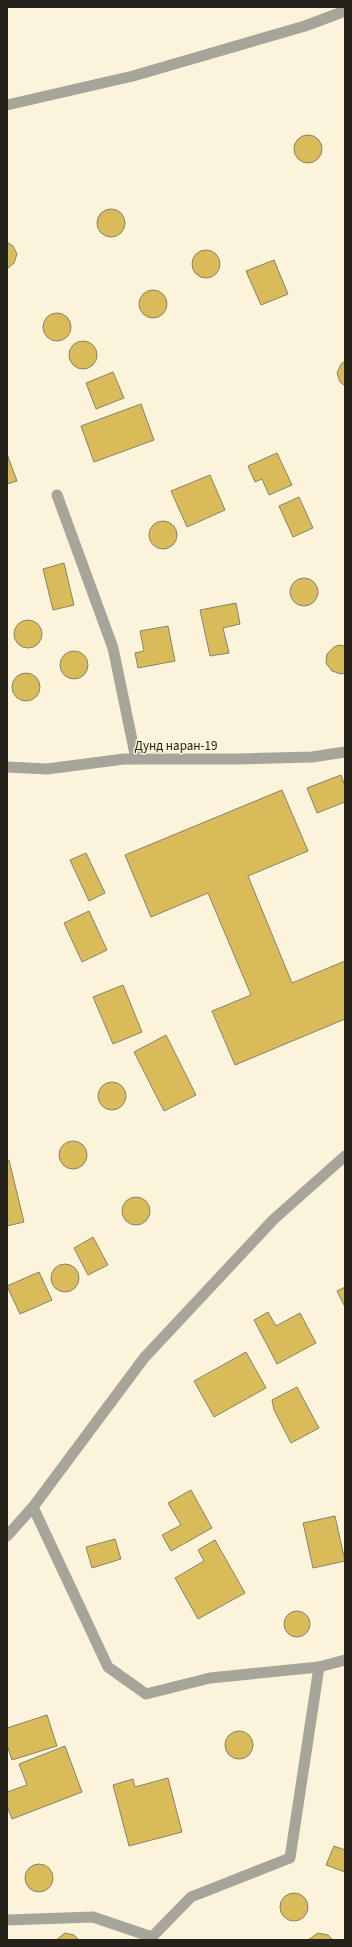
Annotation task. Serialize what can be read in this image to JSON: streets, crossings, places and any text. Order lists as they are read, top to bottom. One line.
{"streets":{"street":["Дунд наран-19"]}}
